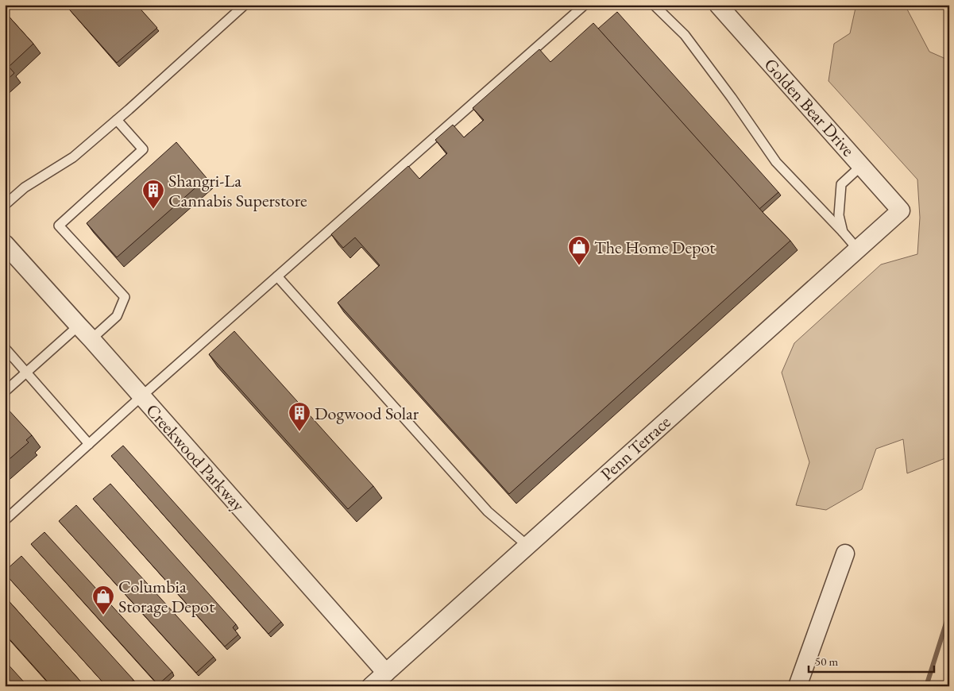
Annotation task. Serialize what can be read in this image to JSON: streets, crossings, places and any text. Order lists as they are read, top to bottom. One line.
{"streets":{"street":["Golden Bear Drive","Penn Terrace","Creekwood Parkway"]},"crossings":[["Golden Bear Drive","Penn Terrace"],["Penn Terrace","Creekwood Parkway"]],"places":{"building":["Shangri-La Cannabis Superstore","Dogwood Solar"],"shop":["The Home Depot","Columbia Storage Depot"]},"scale_bar":"50 m"}
